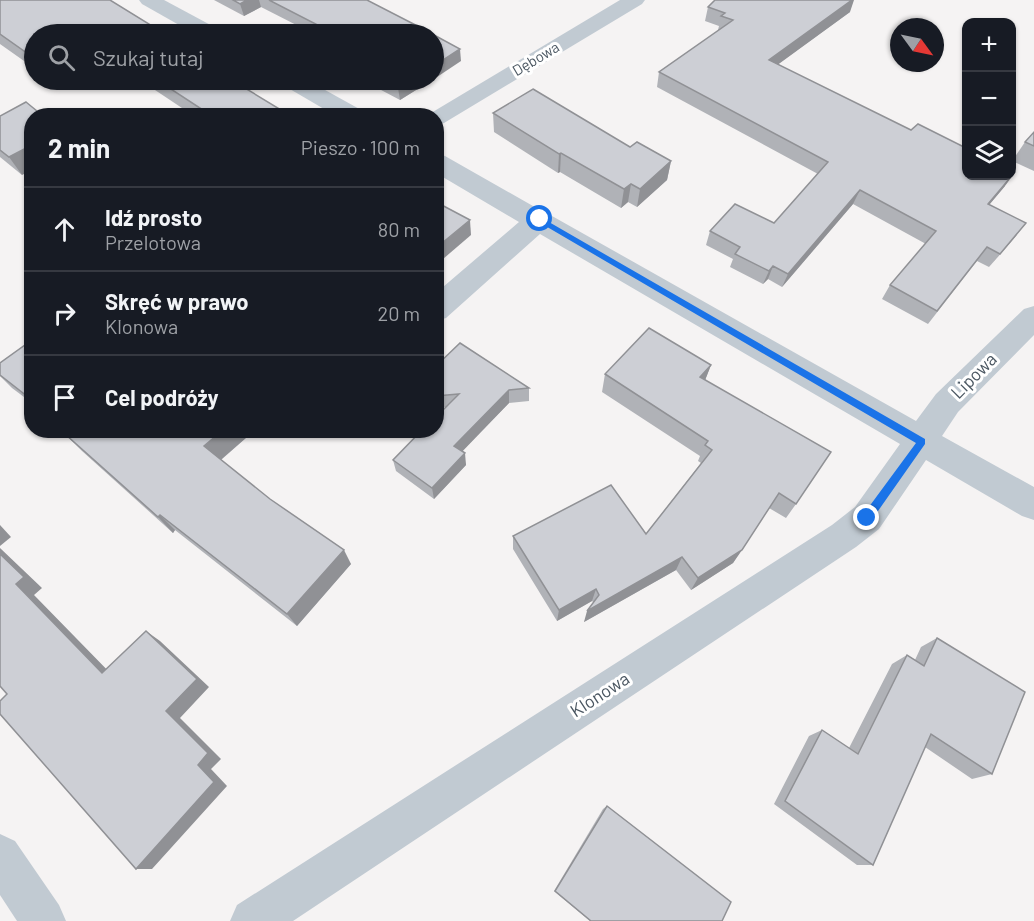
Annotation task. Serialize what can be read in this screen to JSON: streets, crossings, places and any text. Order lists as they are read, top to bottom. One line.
{"streets":{"street":["Dębowa","Lipowa","Klonowa"]},"crossings":[["Lipowa","Klonowa"]],"north":"bottom right","page":{"map_buttons":["+","−"],"search":"Szukaj tutaj","heading":["2 min","Pieszo · 100 m"],"list":[["Idź prosto","Przelotowa","80 m"],["Skręć w prawo","Klonowa","20 m"],"Cel podróży"]}}
